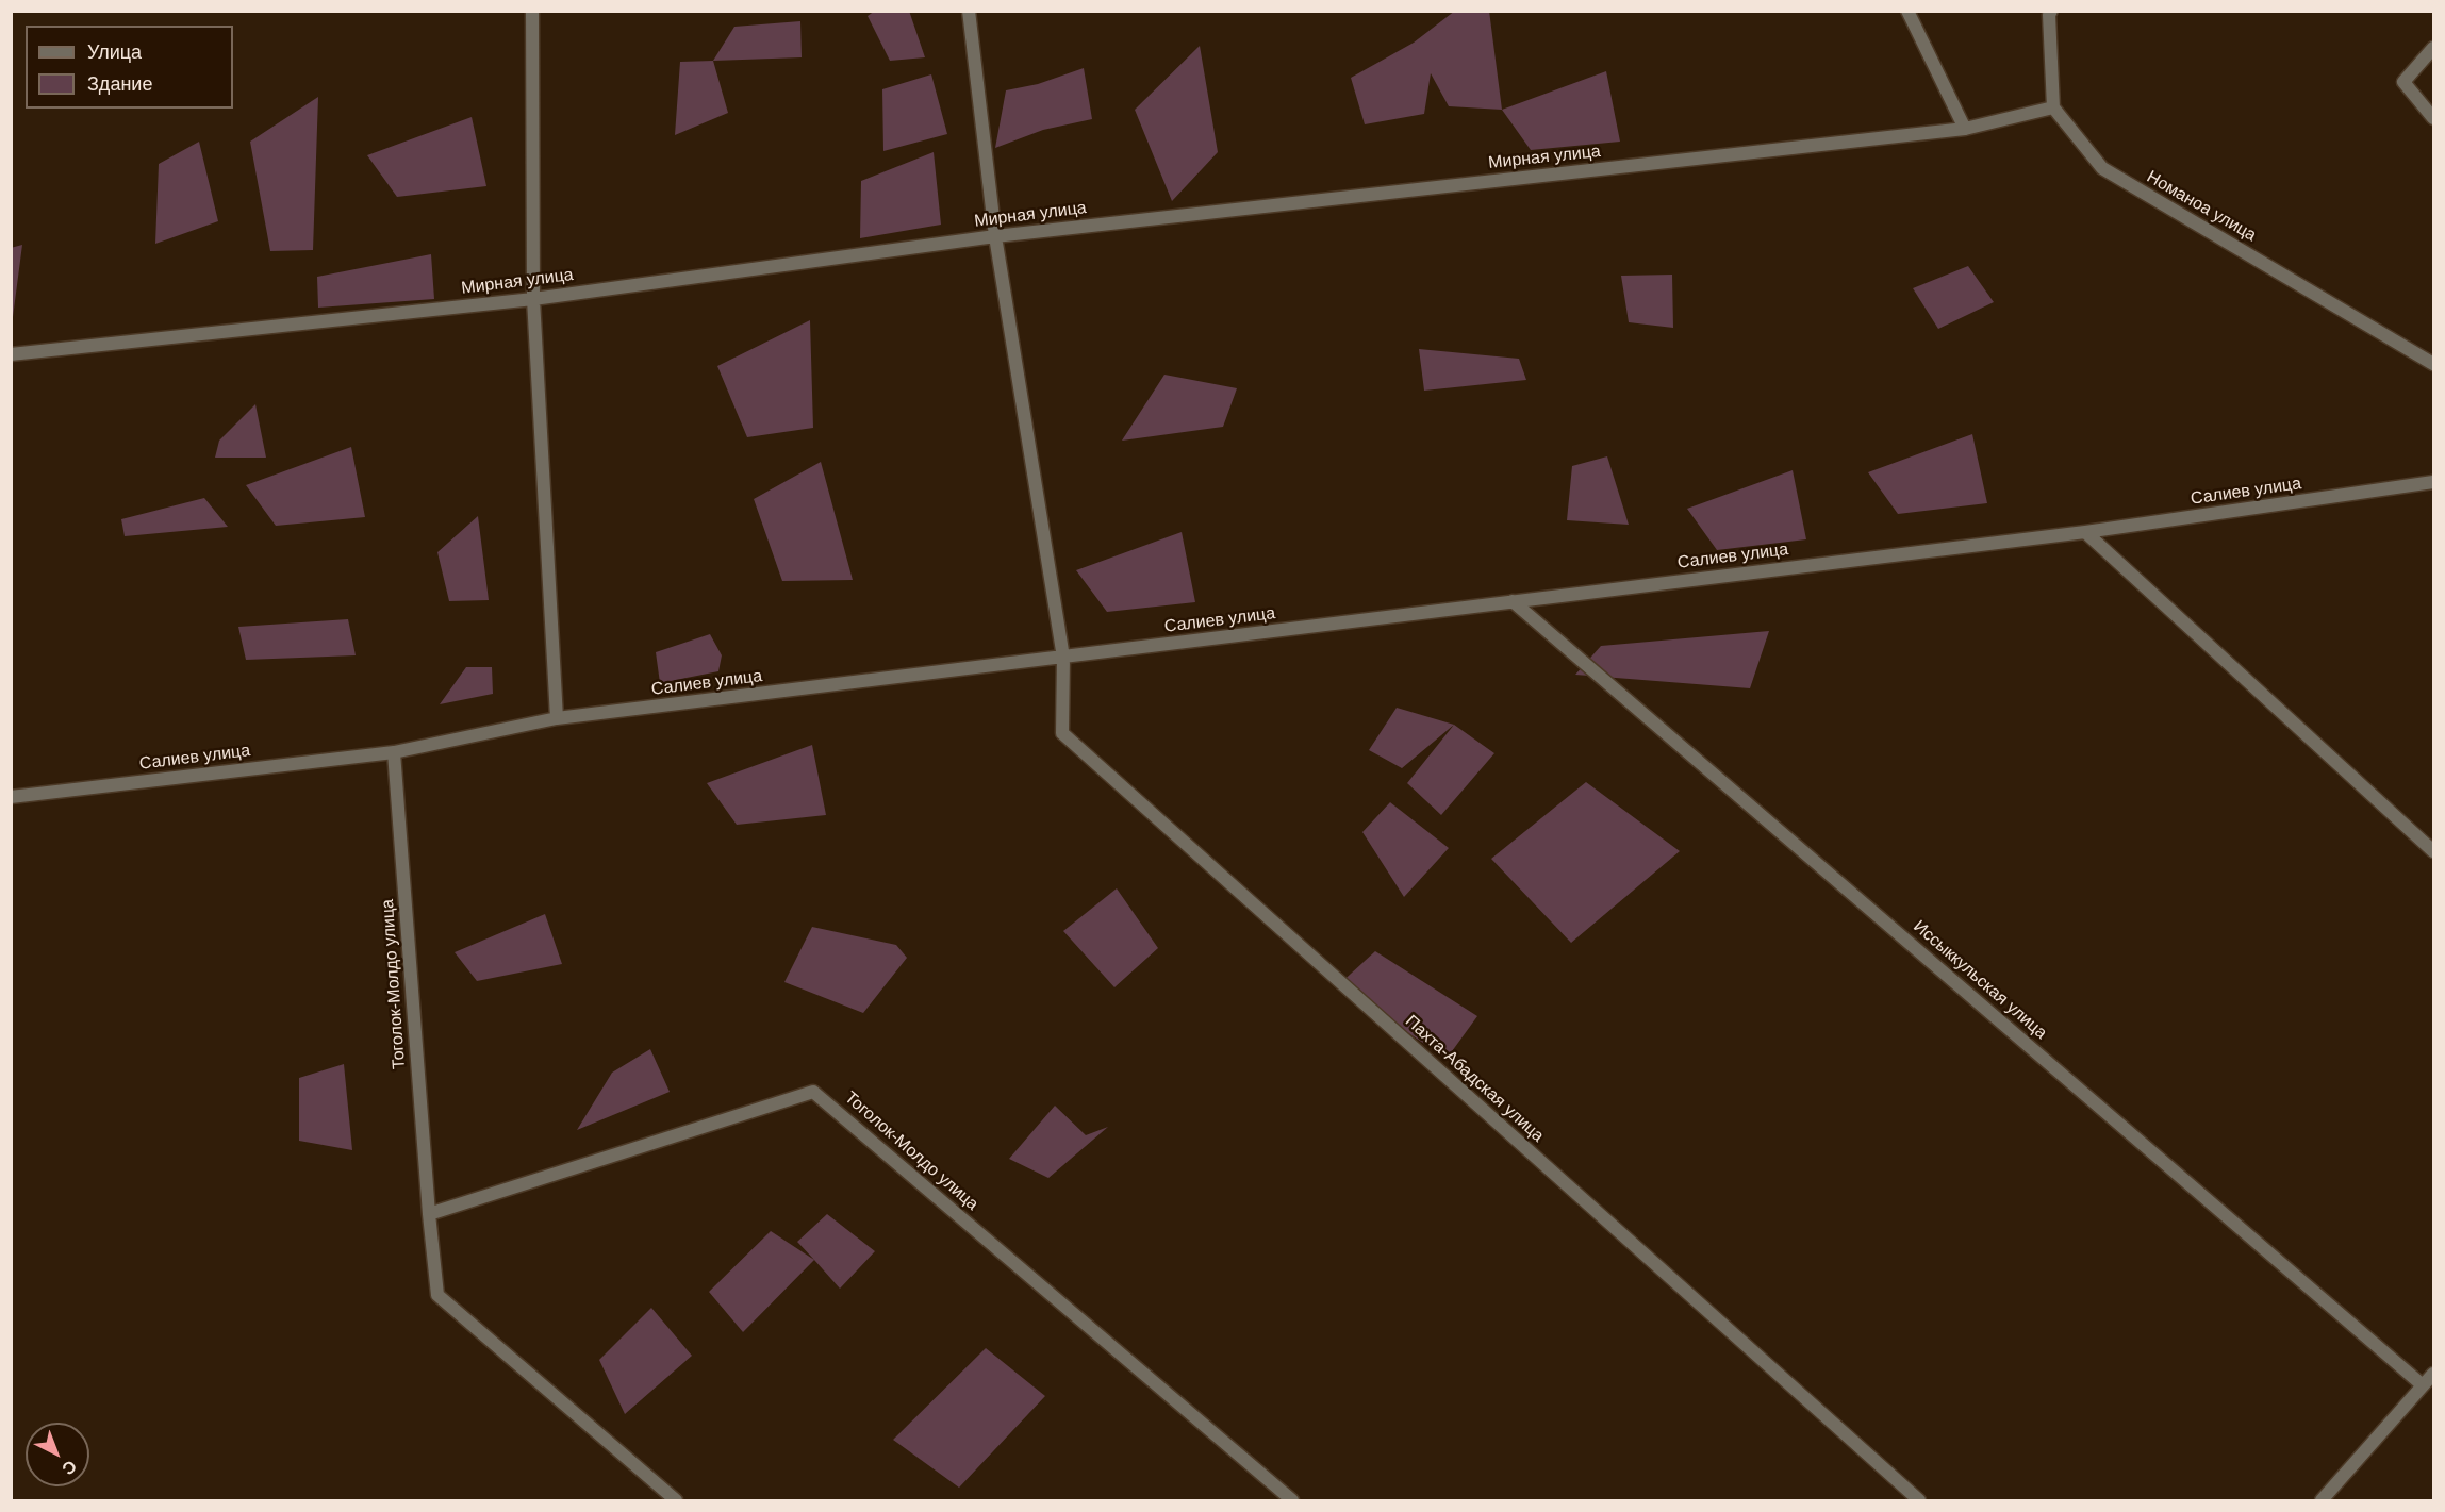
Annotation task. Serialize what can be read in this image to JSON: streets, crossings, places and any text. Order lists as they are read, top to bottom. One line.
{"streets":{"street":["Мирная улица","Номаноа улица","Салиев улица","Иссыккульская улица","Тоголок-Молдо улица","Пахта-Абадская улица"]},"crossings":[["Мирная улица","Номаноа улица"],["Мирная улица","Пахта-Абадская улица"],["Салиев улица","Иссыккульская улица"],["Салиев улица","Тоголок-Молдо улица"],["Салиев улица","Пахта-Абадская улица"]],"legend":["Улица","Здание"],"north":"bottom right"}
